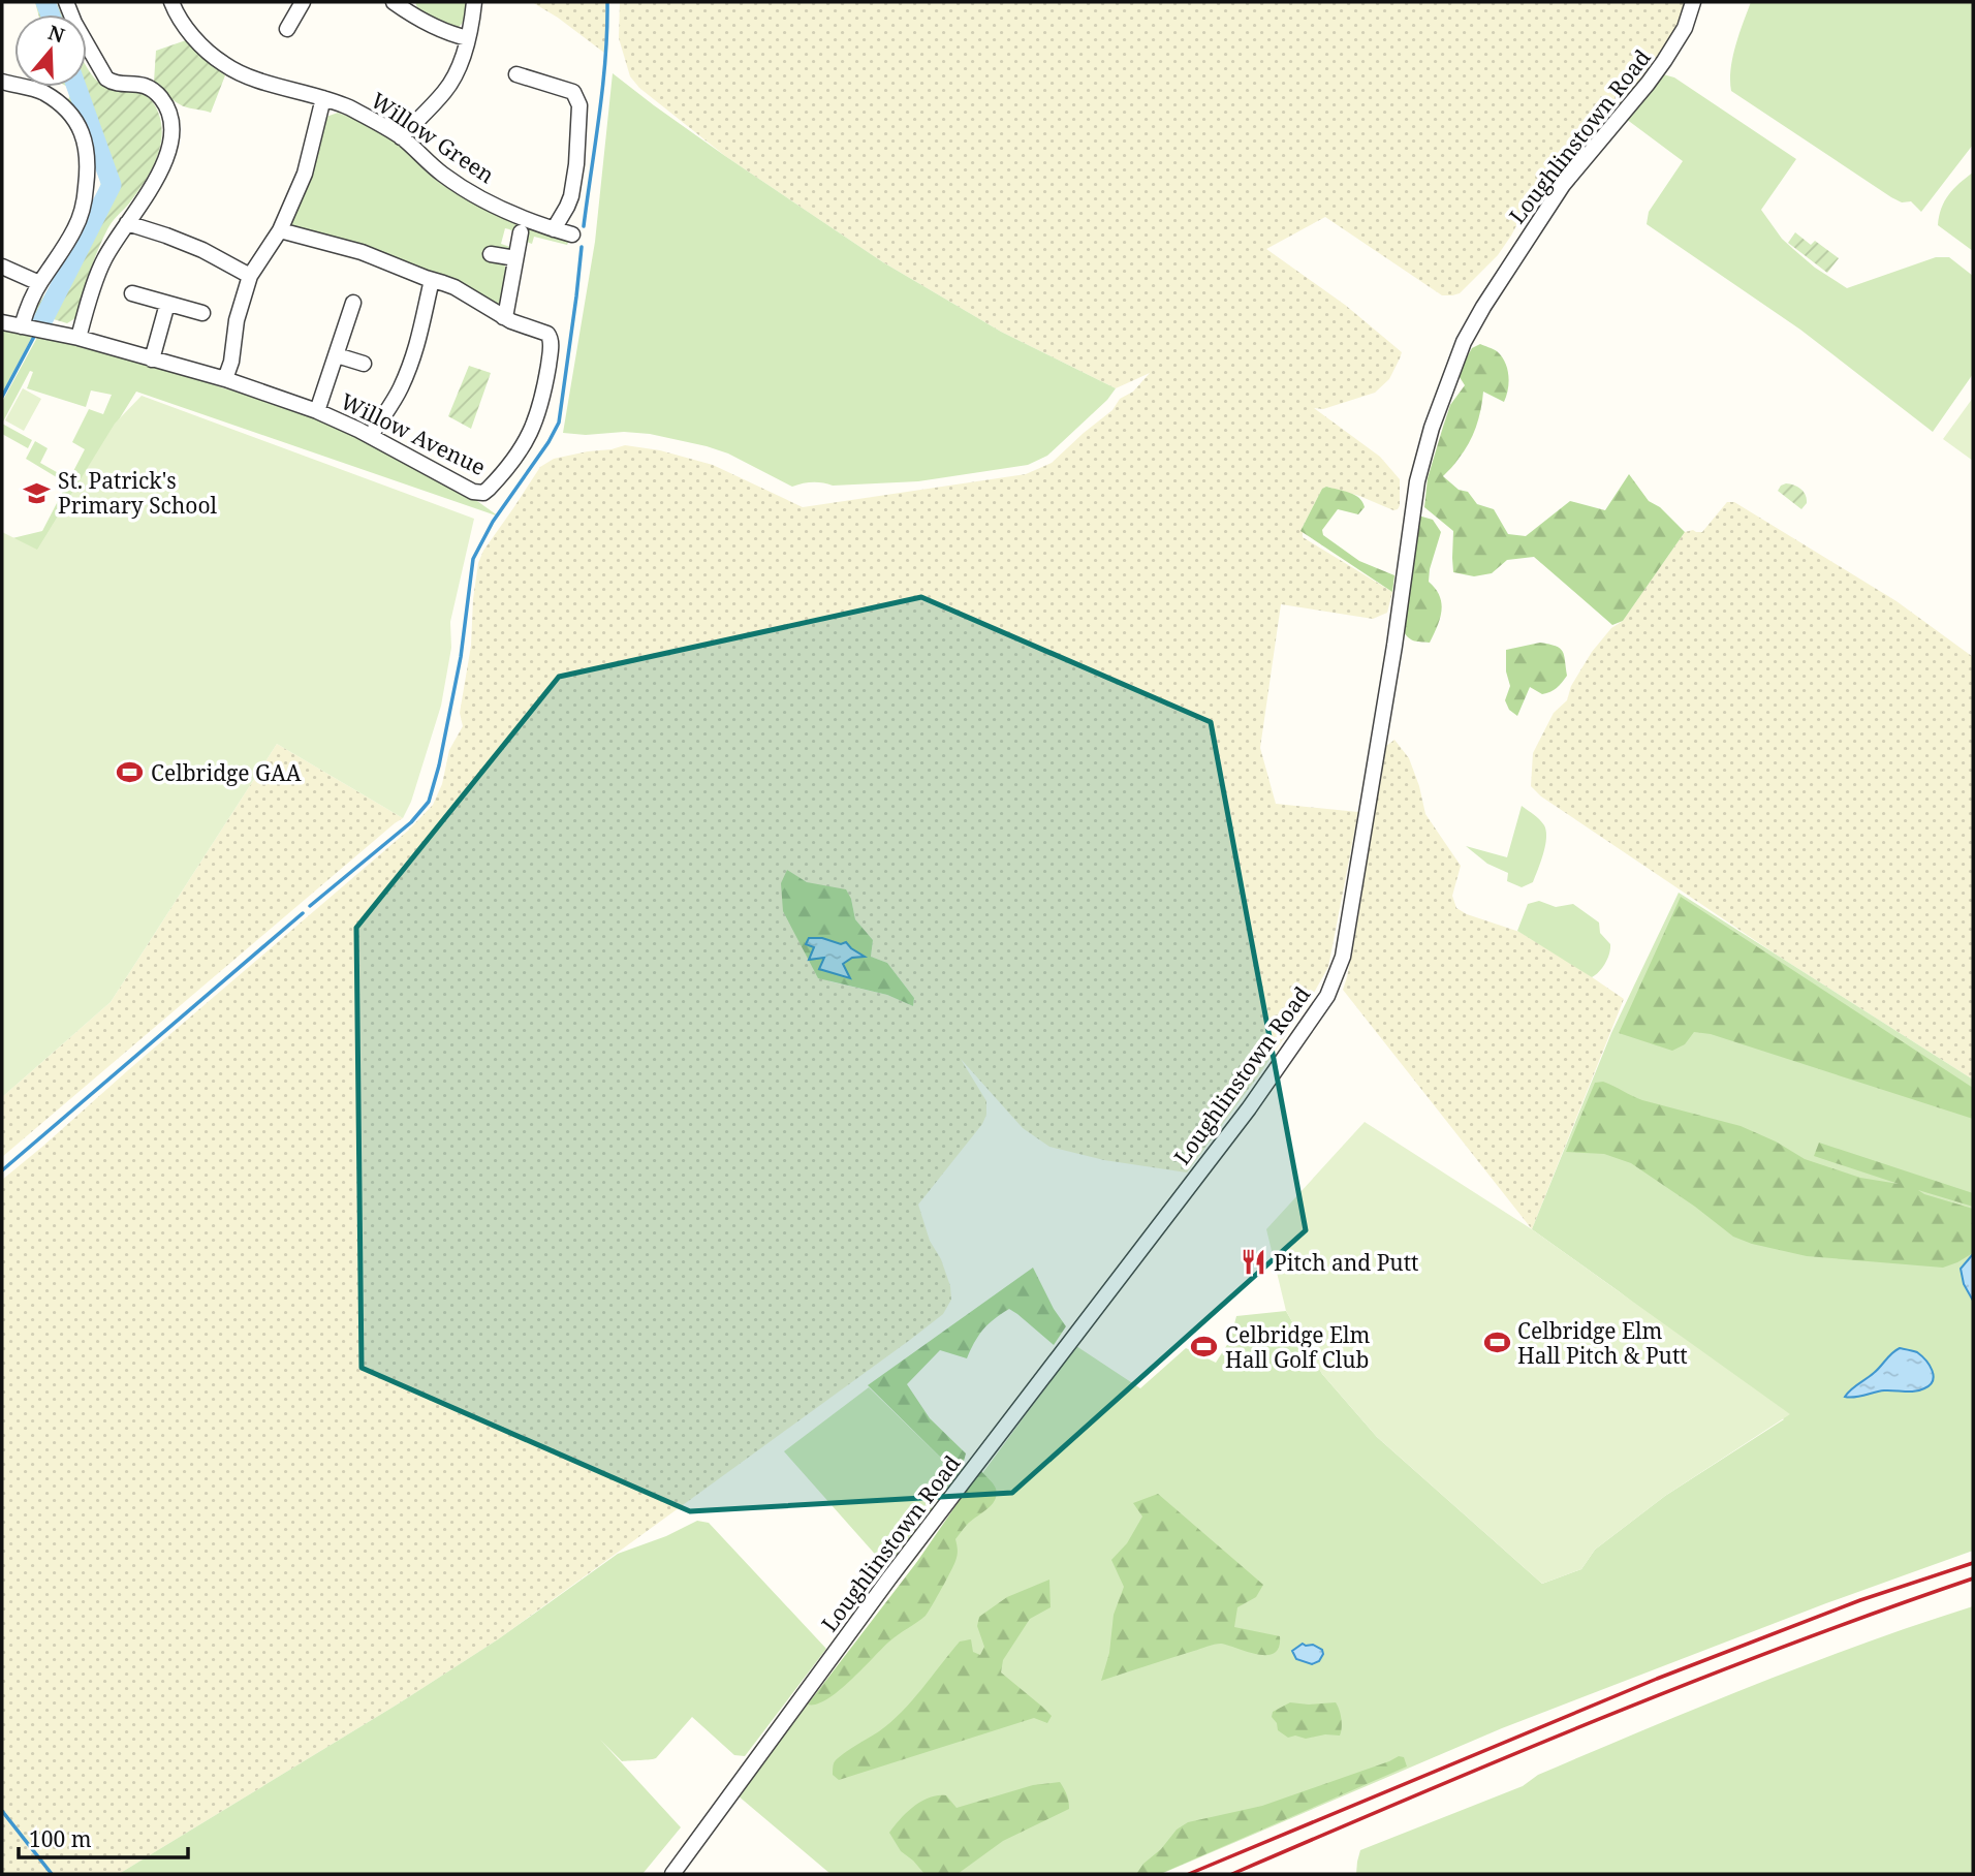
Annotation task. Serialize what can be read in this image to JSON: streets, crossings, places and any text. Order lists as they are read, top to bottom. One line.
{"streets":{"street":["Loughlinstown Road","Willow Green","Willow Avenue"]},"places":{"school or university":["St. Patrick's Primary School"],"sports":["Celbridge GAA","Celbridge Elm Hall Pitch & Putt","Celbridge Elm Hall Golf Club"],"restaurant":["Pitch and Putt"]},"scale_bar":"100 m","north":"top"}
